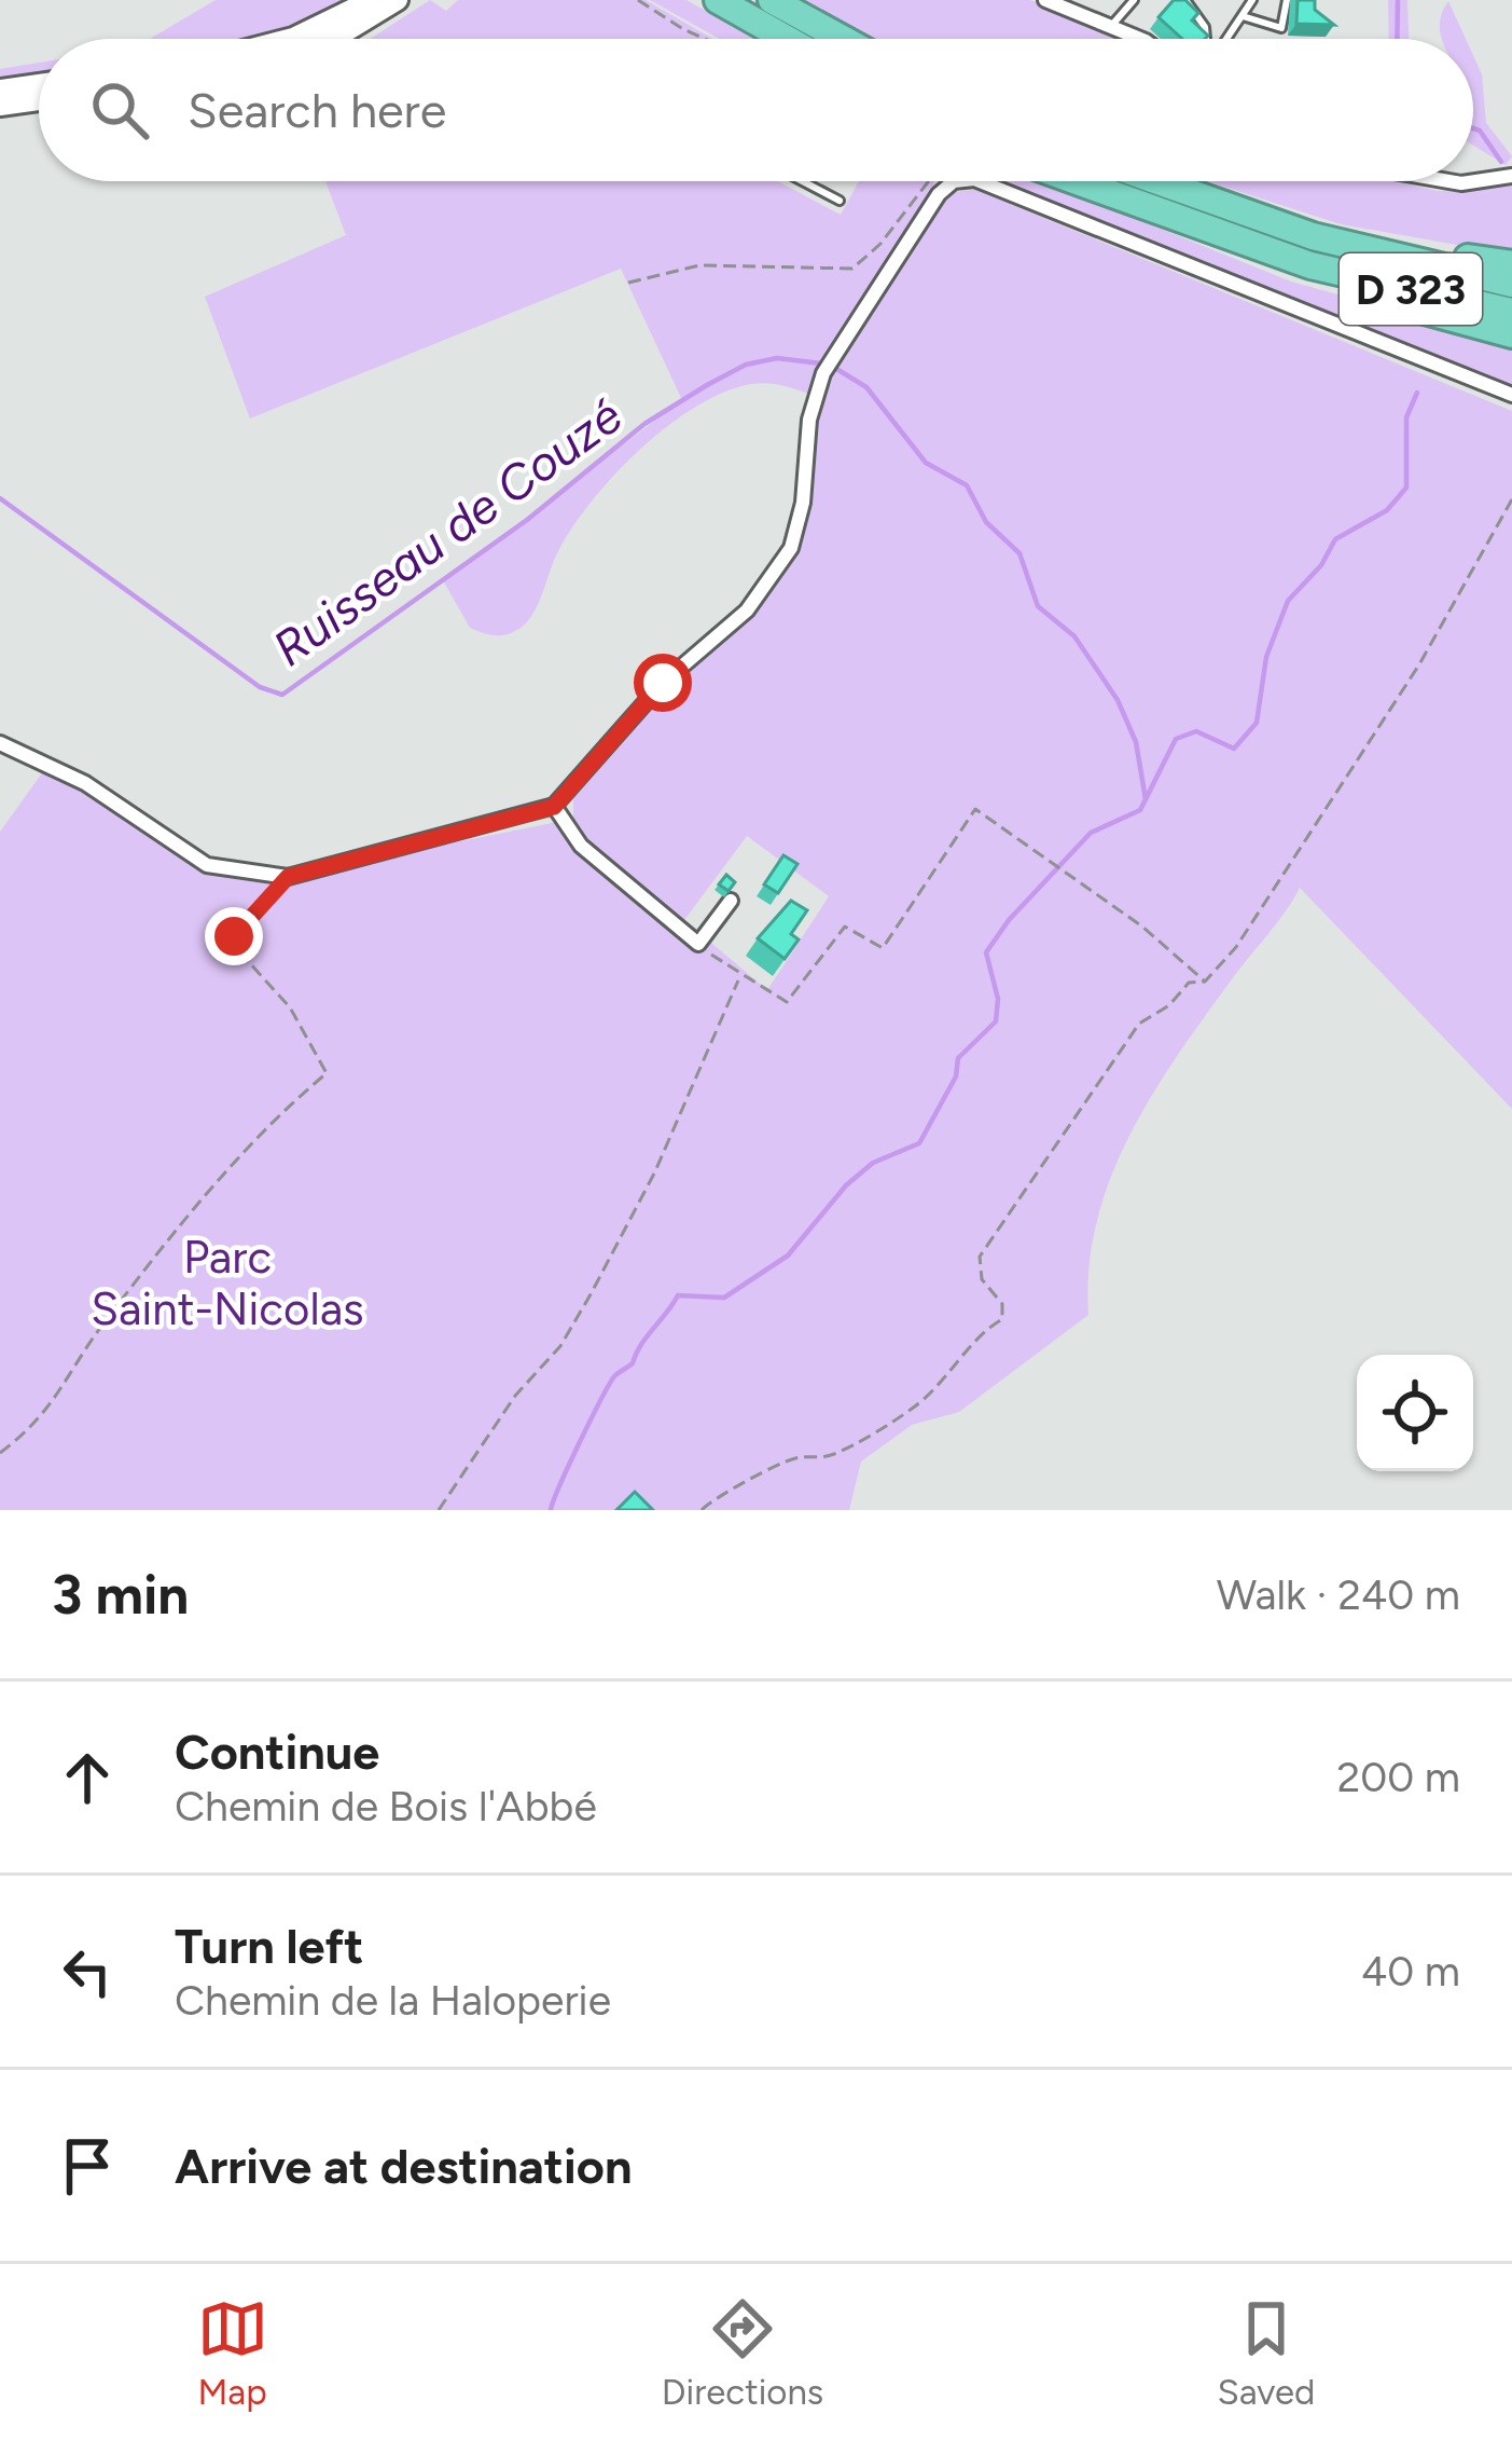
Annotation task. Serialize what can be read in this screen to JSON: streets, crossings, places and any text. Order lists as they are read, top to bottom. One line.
{"streets":{"highway":["D 323"]},"water":["Ruisseau de Couzé"],"parks":["Parc Saint-Nicolas"],"page":{"search":"Search here","heading":["3 min","Walk · 240 m"],"list":[["Continue","Chemin de Bois l'Abbé","200 m"],["Turn left","Chemin de la Haloperie","40 m"],"Arrive at destination"],"nav":["Map","Directions","Saved"]}}
